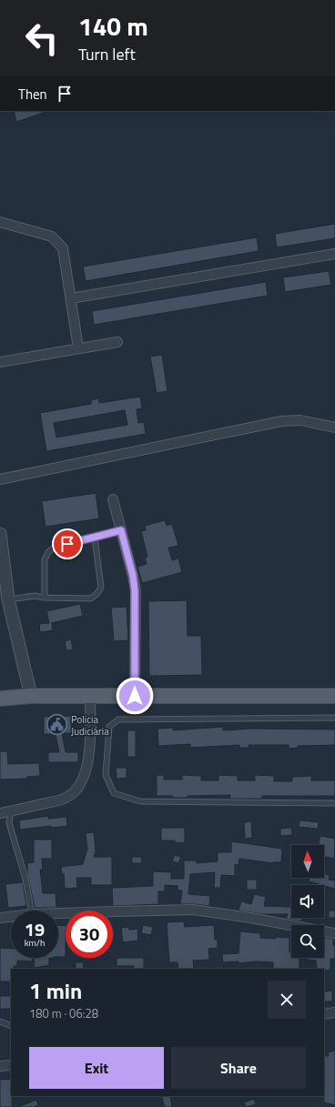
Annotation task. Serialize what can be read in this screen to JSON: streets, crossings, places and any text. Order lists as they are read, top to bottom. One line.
{"places":{"public building":["Policia Judiciária"]},"north":"top","page":{"turn":["140 m","Turn left"],"then":"Then","speed":"19 km/h","limit":"30","heading":["1 min","180 m · 06:28"],"buttons":["Exit","Share"]}}
